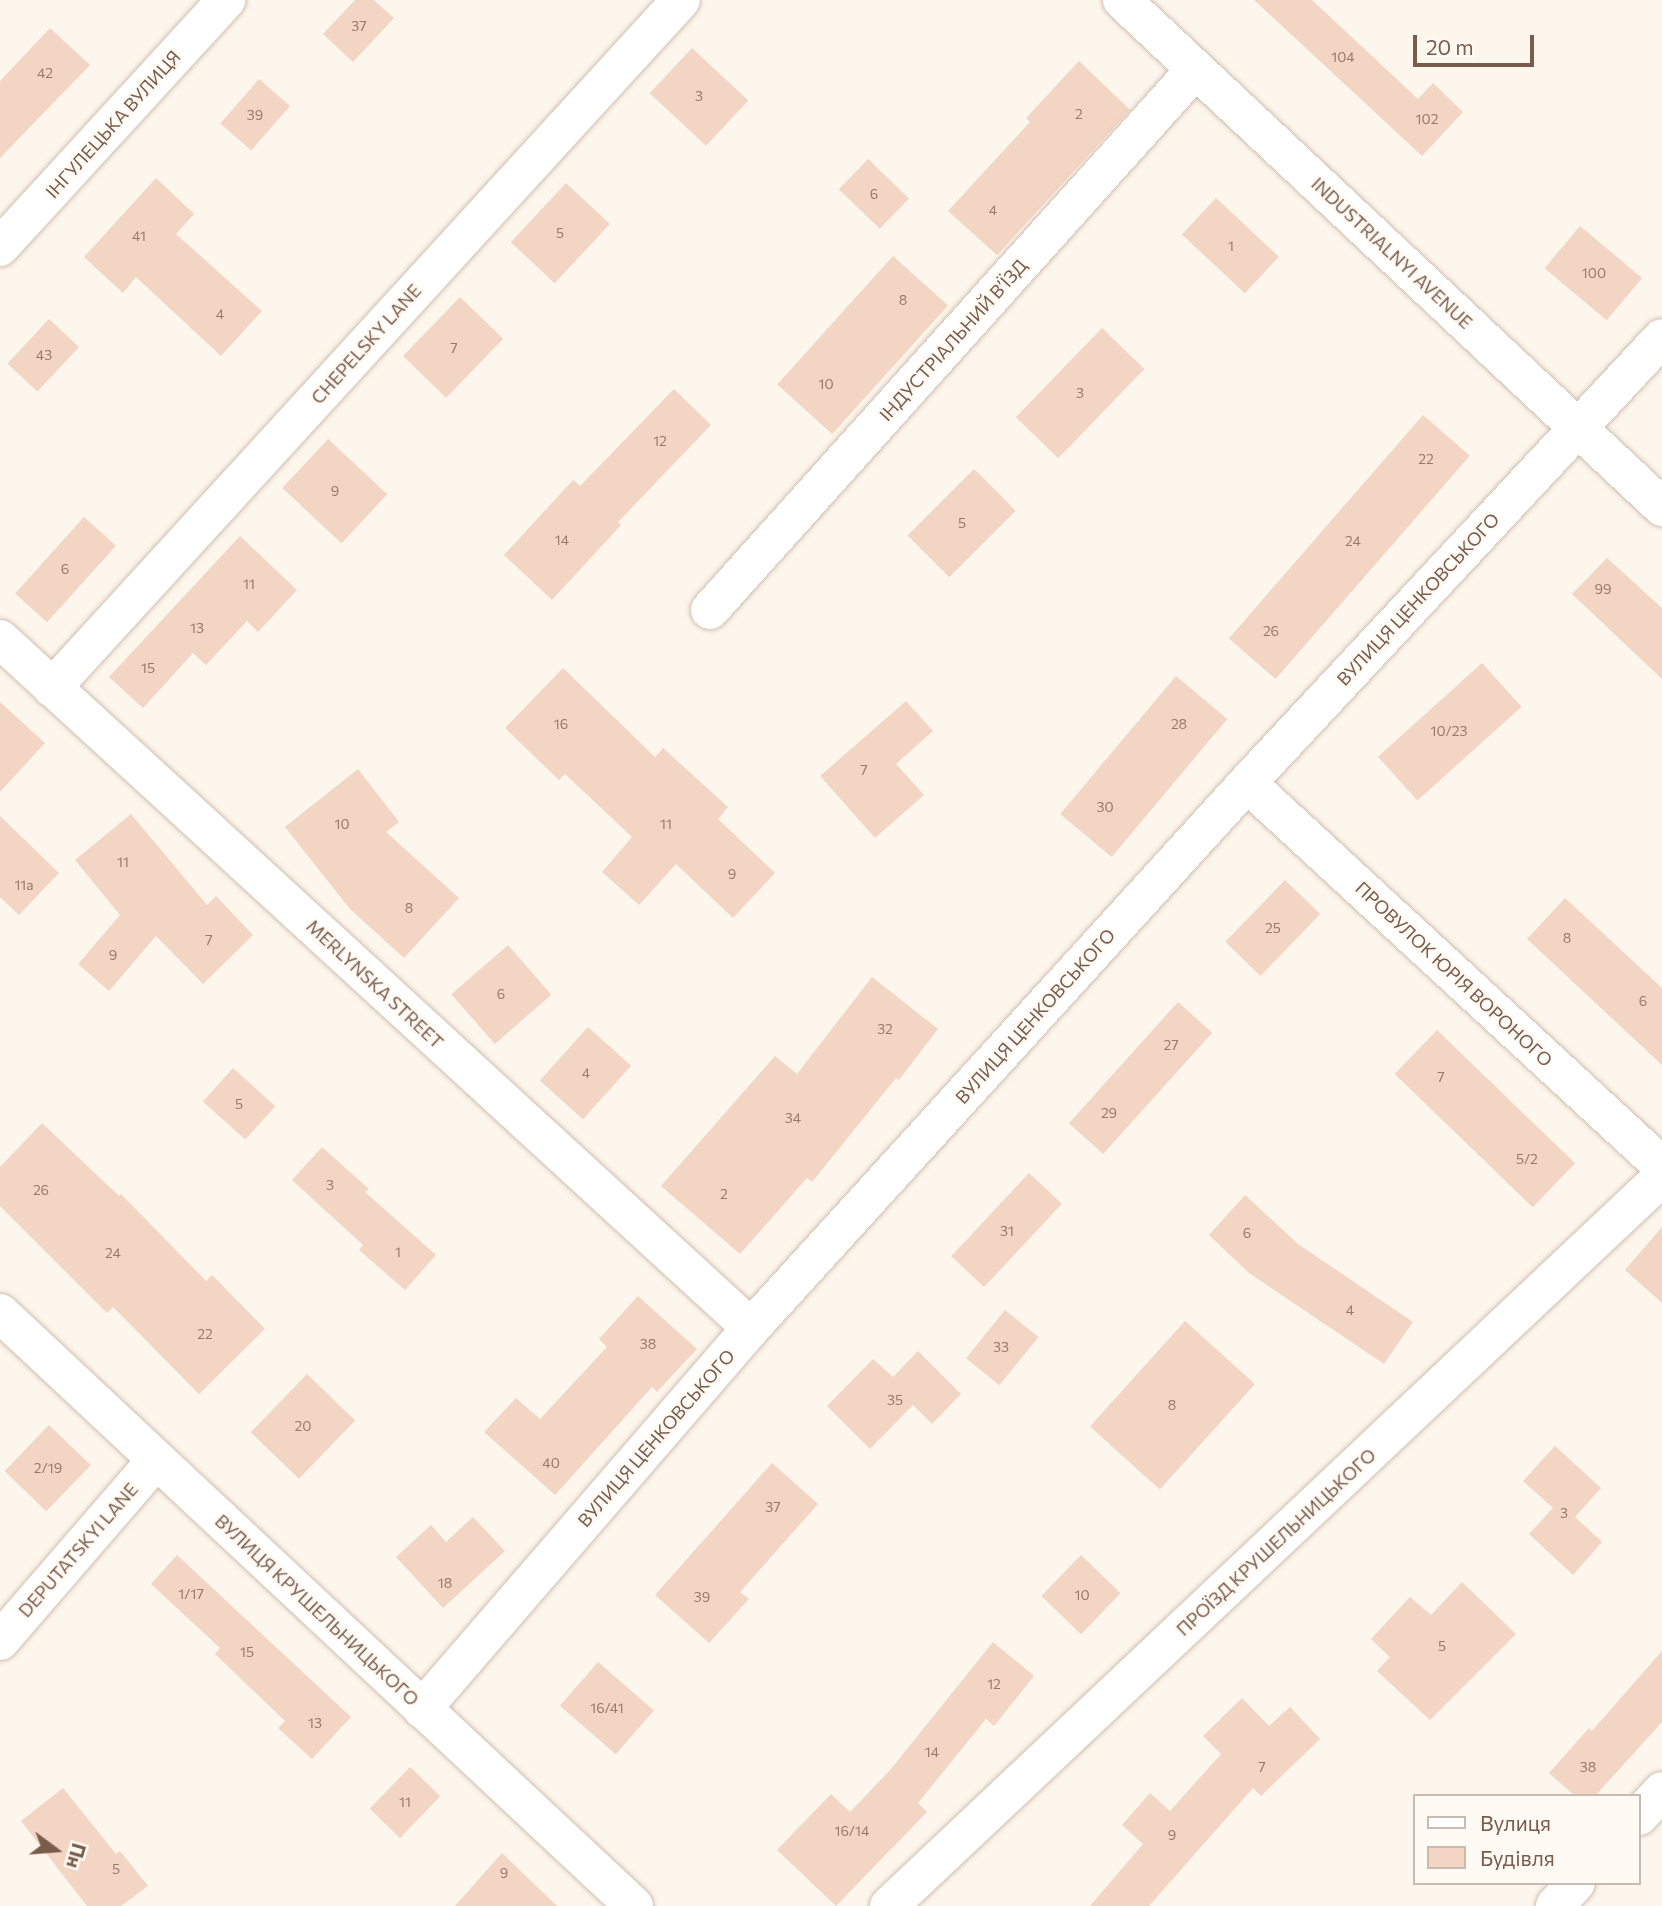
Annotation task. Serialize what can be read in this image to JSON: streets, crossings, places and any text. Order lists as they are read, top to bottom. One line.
{"streets":{"street":["ІНГУЛЕЦЬКА ВУЛИЦЯ","INDUSTRIALNYI AVENUE","ІНДУСТРІАЛЬНИЙ В’ЇЗД","CHEPELSKY LANE","ВУЛИЦЯ ЦЕНКОВСЬКОГО","ПРОВУЛОК ЮРІЯ ВОРОНОГО","MERLYNSKA STREET","ПРОЇЗД КРУШЕЛЬНИЦЬКОГО","DEPUTATSKYI LANE","ВУЛИЦЯ КРУШЕЛЬНИЦЬКОГО"]},"crossings":[["INDUSTRIALNYI AVENUE","ІНДУСТРІАЛЬНИЙ В’ЇЗД"],["INDUSTRIALNYI AVENUE","ВУЛИЦЯ ЦЕНКОВСЬКОГО"],["CHEPELSKY LANE","MERLYNSKA STREET"],["ВУЛИЦЯ ЦЕНКОВСЬКОГО","ПРОВУЛОК ЮРІЯ ВОРОНОГО"],["ВУЛИЦЯ ЦЕНКОВСЬКОГО","MERLYNSKA STREET"],["ВУЛИЦЯ ЦЕНКОВСЬКОГО","ВУЛИЦЯ КРУШЕЛЬНИЦЬКОГО"],["DEPUTATSKYI LANE","ВУЛИЦЯ КРУШЕЛЬНИЦЬКОГО"]],"house_numbers":["37","104","42","3","2","39","102","6","4","5","41","1","100","8","4","7","43","10","3","12","22","9","5","14","24","6","11","99","13","26","15","16","28","10/23","7","30","10","11","11","9","11а","8","25","8","7","9","6","6","32","27","4","7","5","29","34","5/2","3","26","2","31","6","1","24","4","22","38","33","35","8","20","40","2/19","37","3","18","1/17","10","39","5","15","12","16/41","13","14","7","38","11","16/14","9","5","9"],"legend":["Вулиця","Будівля"],"scale_bar":"20 m","north":"right"}
